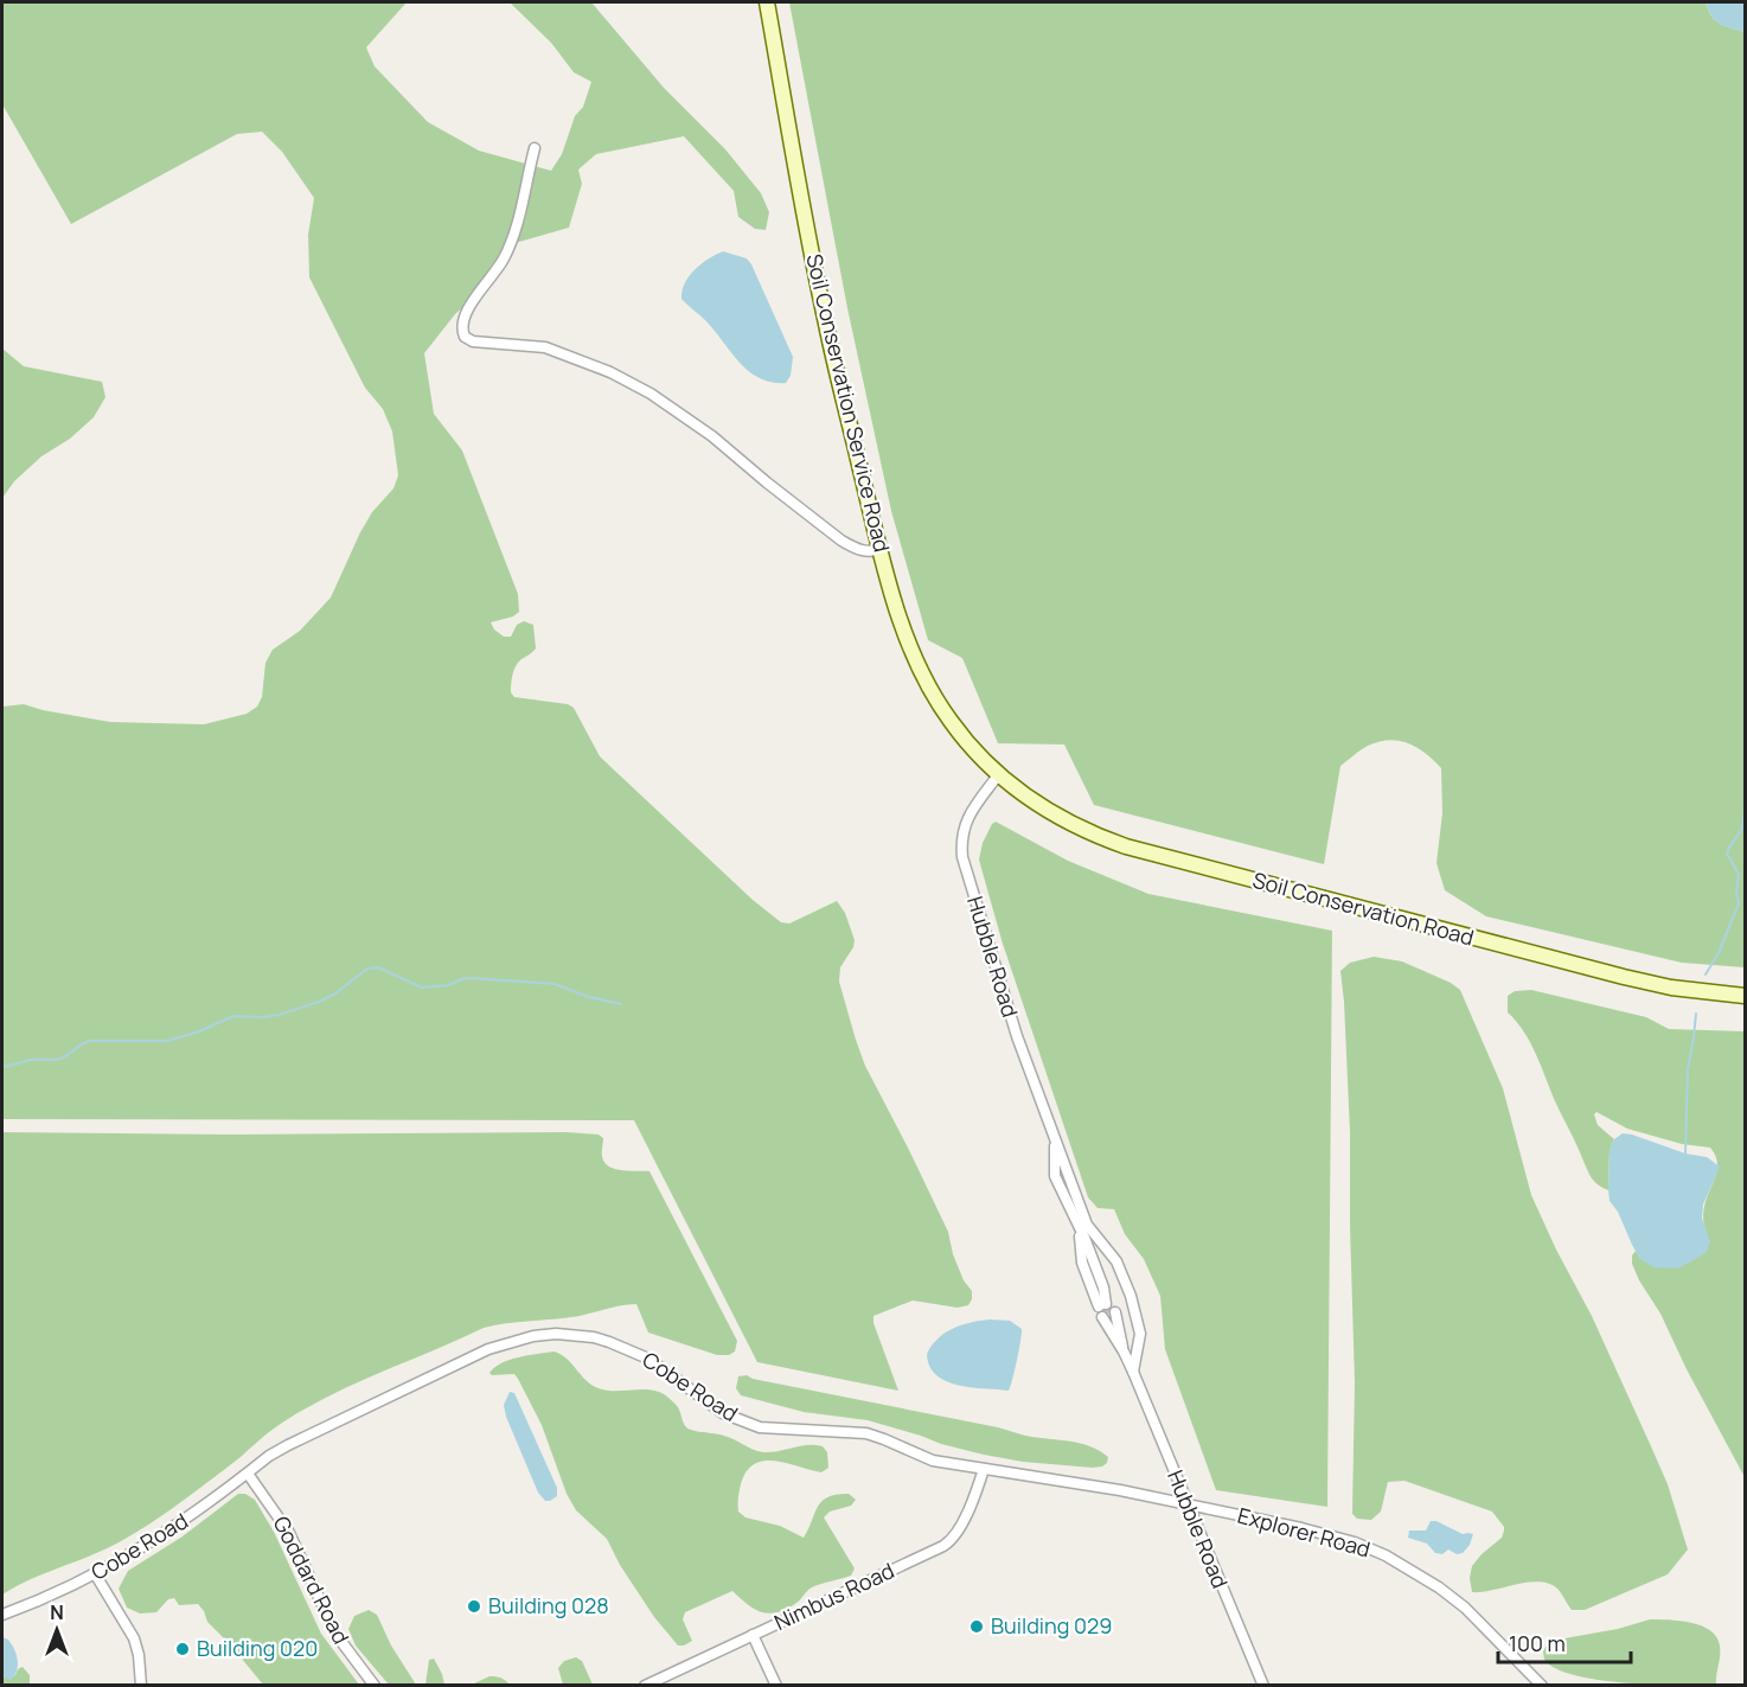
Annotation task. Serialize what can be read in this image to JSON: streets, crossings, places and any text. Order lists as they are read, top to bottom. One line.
{"streets":{"main road":["Soil Conservation Service Road","Soil Conservation Road"],"street":["Hubble Road","Cobe Road","Explorer Road","Goddard Road","Nimbus Road"]},"crossings":[["Soil Conservation Service Road","Soil Conservation Road"],["Soil Conservation Service Road","Hubble Road"],["Soil Conservation Road","Hubble Road"],["Hubble Road","Cobe Road"],["Hubble Road","Explorer Road"],["Cobe Road","Explorer Road"],["Cobe Road","Goddard Road"],["Cobe Road","Nimbus Road"]],"places":["Building 028","Building 029","Building 020"],"scale_bar":"100 m","north":"top"}
